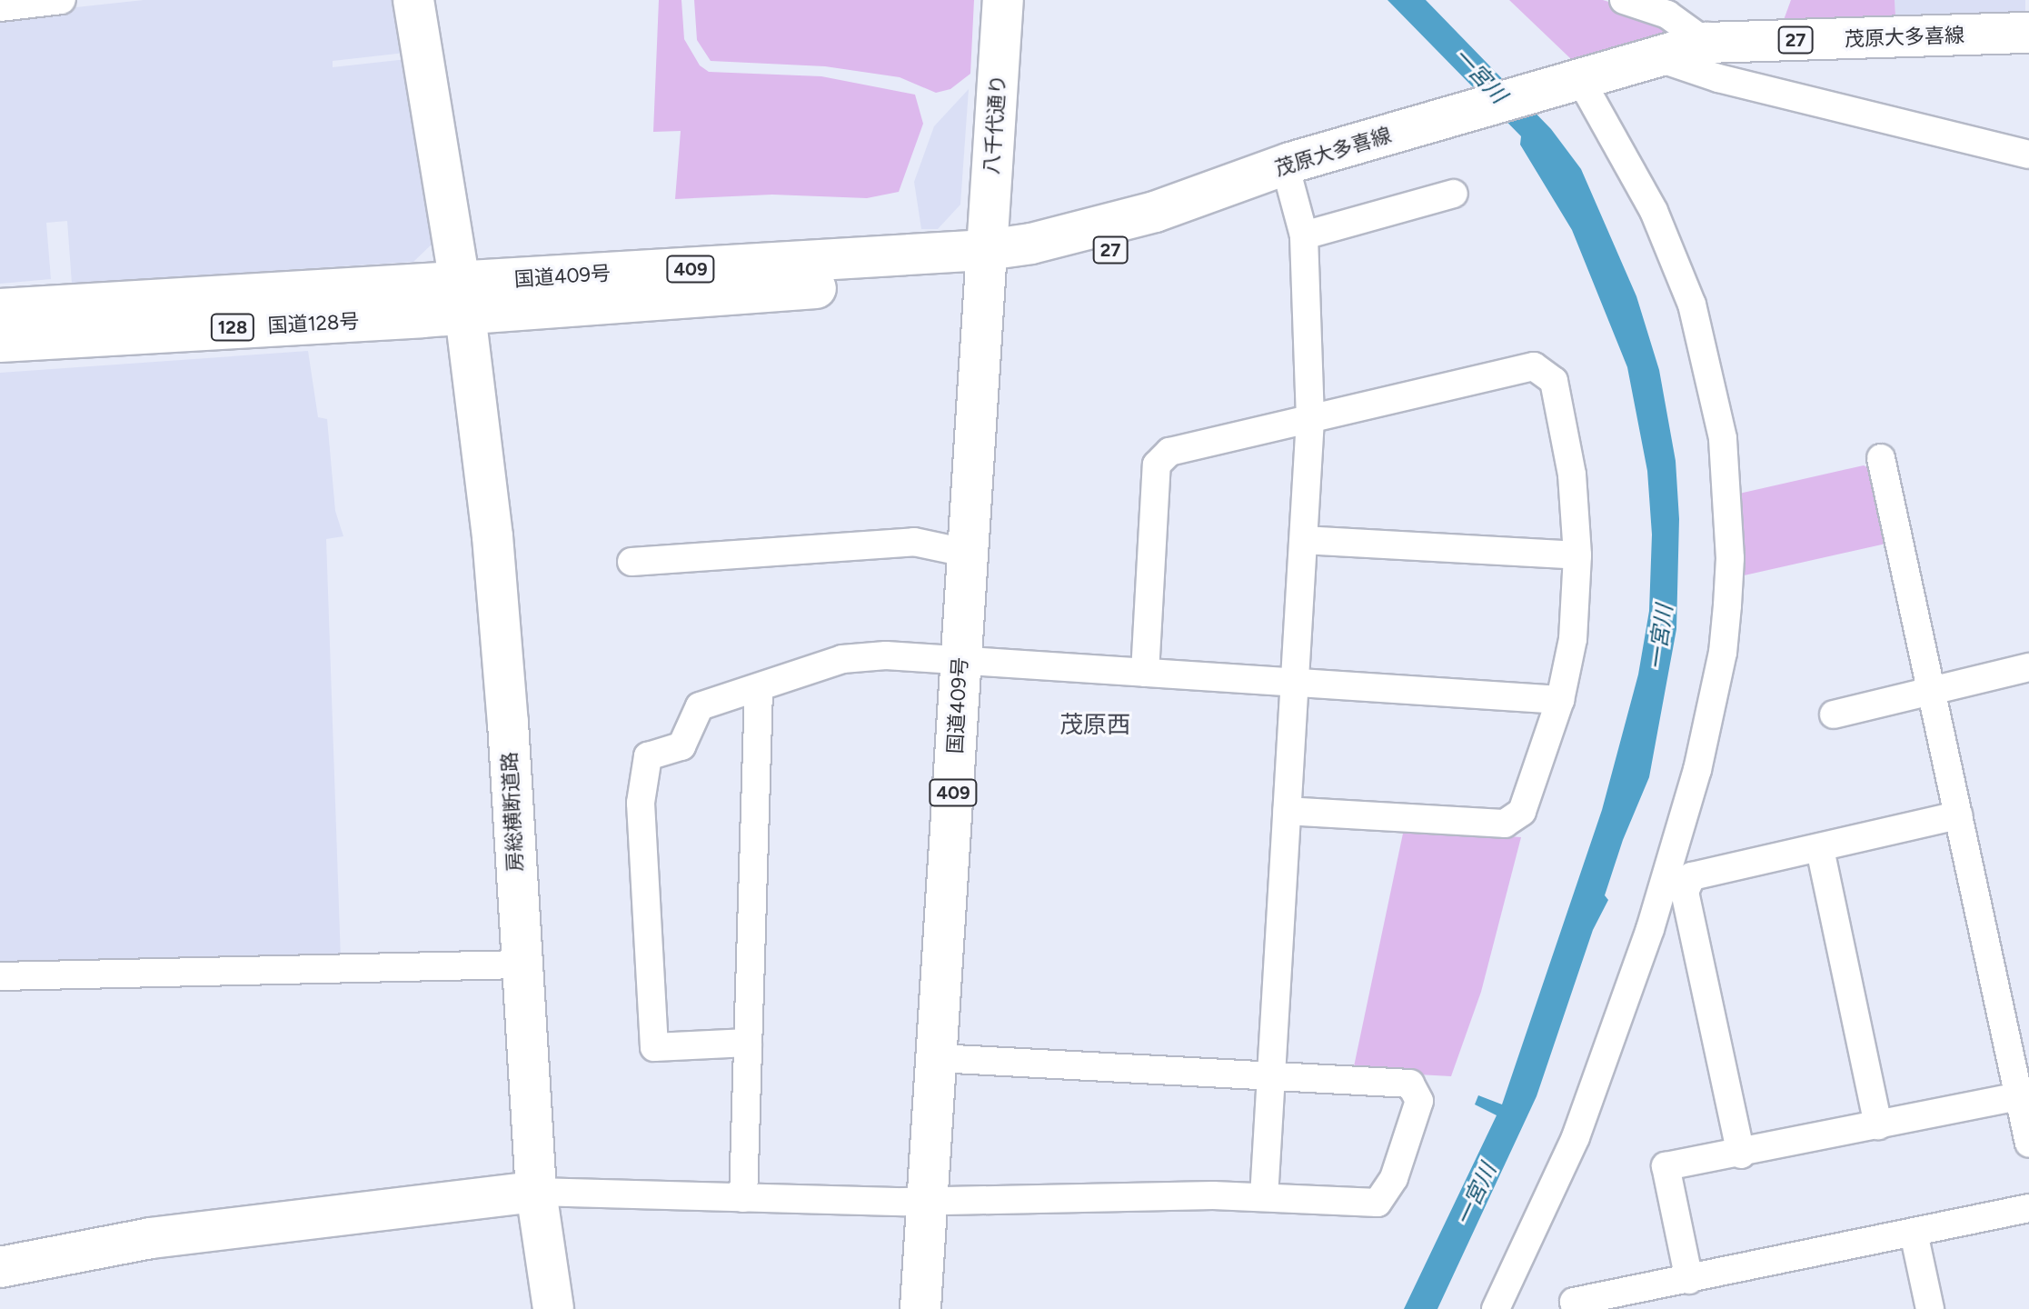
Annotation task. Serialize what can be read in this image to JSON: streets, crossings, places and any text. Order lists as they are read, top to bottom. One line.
{"streets":{"main road":["茂原大多喜線","27","八千代通り","409","国道409号","国道128号","128","房総横断道路"]},"crossings":[["茂原大多喜線","八千代通り"],["茂原大多喜線","国道409号"],["八千代通り","国道409号"],["国道409号","国道128号"],["国道409号","房総横断道路"],["国道128号","房総横断道路"]],"districts":["茂原西"],"water":["一宮川"]}
